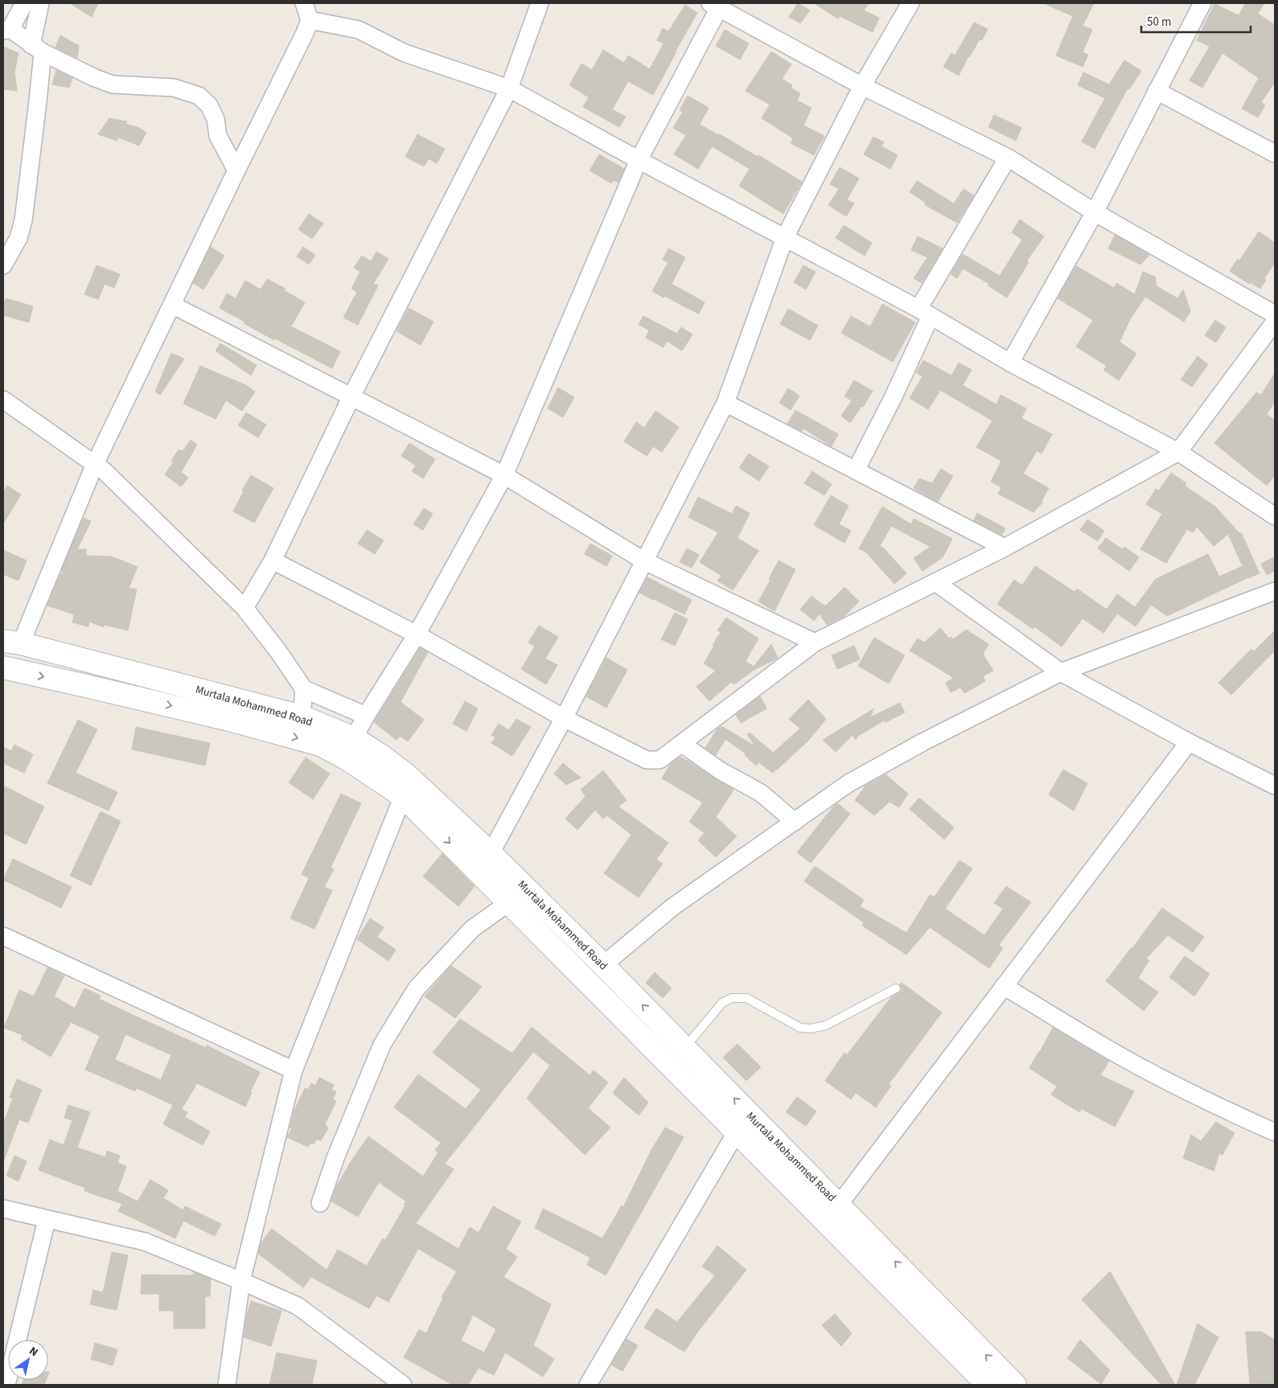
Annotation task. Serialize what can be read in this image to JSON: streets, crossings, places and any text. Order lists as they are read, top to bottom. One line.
{"streets":{"main road":["Murtala Mohammed Road"]},"scale_bar":"50 m","north":"top right"}
